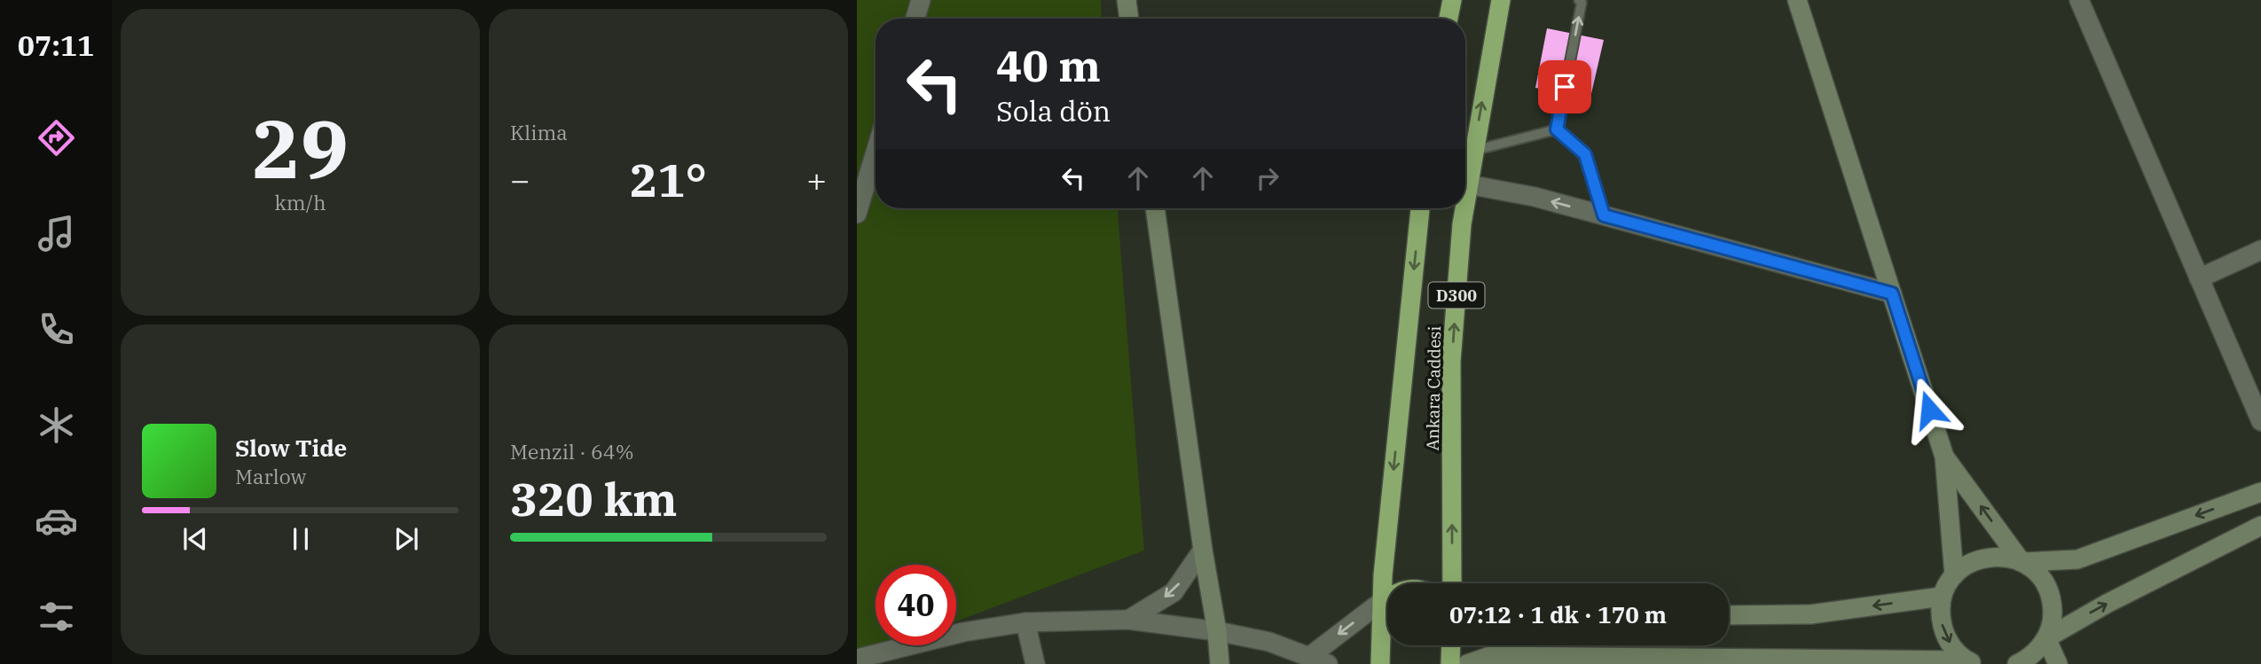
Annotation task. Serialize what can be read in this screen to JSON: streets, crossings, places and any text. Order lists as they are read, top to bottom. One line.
{"streets":{"highway":["D300","Ankara Caddesi"]},"page":{"tabs":"07:11","tile":[["29","km/h"],"Klima",["Menzil · 64%","320 km"]],"turn":["40 m","Sola dön"],"heat":["−","21°","+"],"song":["Slow Tide","Marlow"],"limit":"40","trip":"07:12 · 1 dk · 170 m"}}
